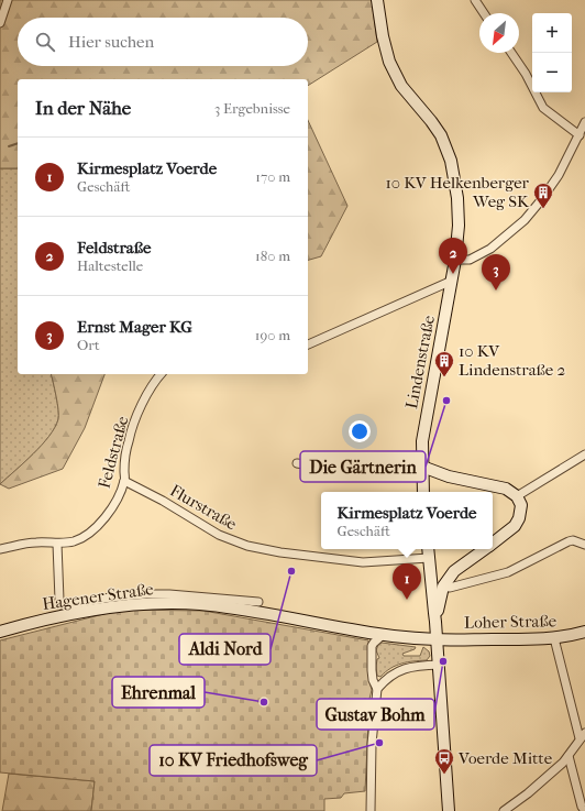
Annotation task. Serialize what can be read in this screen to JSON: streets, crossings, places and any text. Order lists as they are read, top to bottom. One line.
{"streets":{"main road":["Lindenstraße","Hagener Straße","Loher Straße"],"street":["Feldstraße","Flurstraße"]},"crossings":[["Feldstraße","Flurstraße"],["Hagener Straße","Loher Straße"]],"places":{"building":["10 KV Helkenberger Weg SK","10 KV Lindenstraße 2"],"other":["Die Gärtnerin","Aldi Nord","Gustav Bohm","Ehrenmal","10 KV Friedhofsweg"],"bus stop":["Voerde Mitte"]},"north":"bottom left","page":{"map_buttons":["+","−"],"search":"Hier suchen","heading":["In der Nähe","3 Ergebnisse"],"list":[{"mark":"1","name":"Kirmesplatz Voerde","note":"Geschäft","value":"170 m"},{"mark":"2","name":"Feldstraße","note":"Haltestelle","value":"180 m"},{"mark":"3","name":"Ernst Mager KG","note":"Ort","value":"190 m"}],"pins":["2","3","1"],"popup":["Kirmesplatz Voerde","Geschäft"]}}
